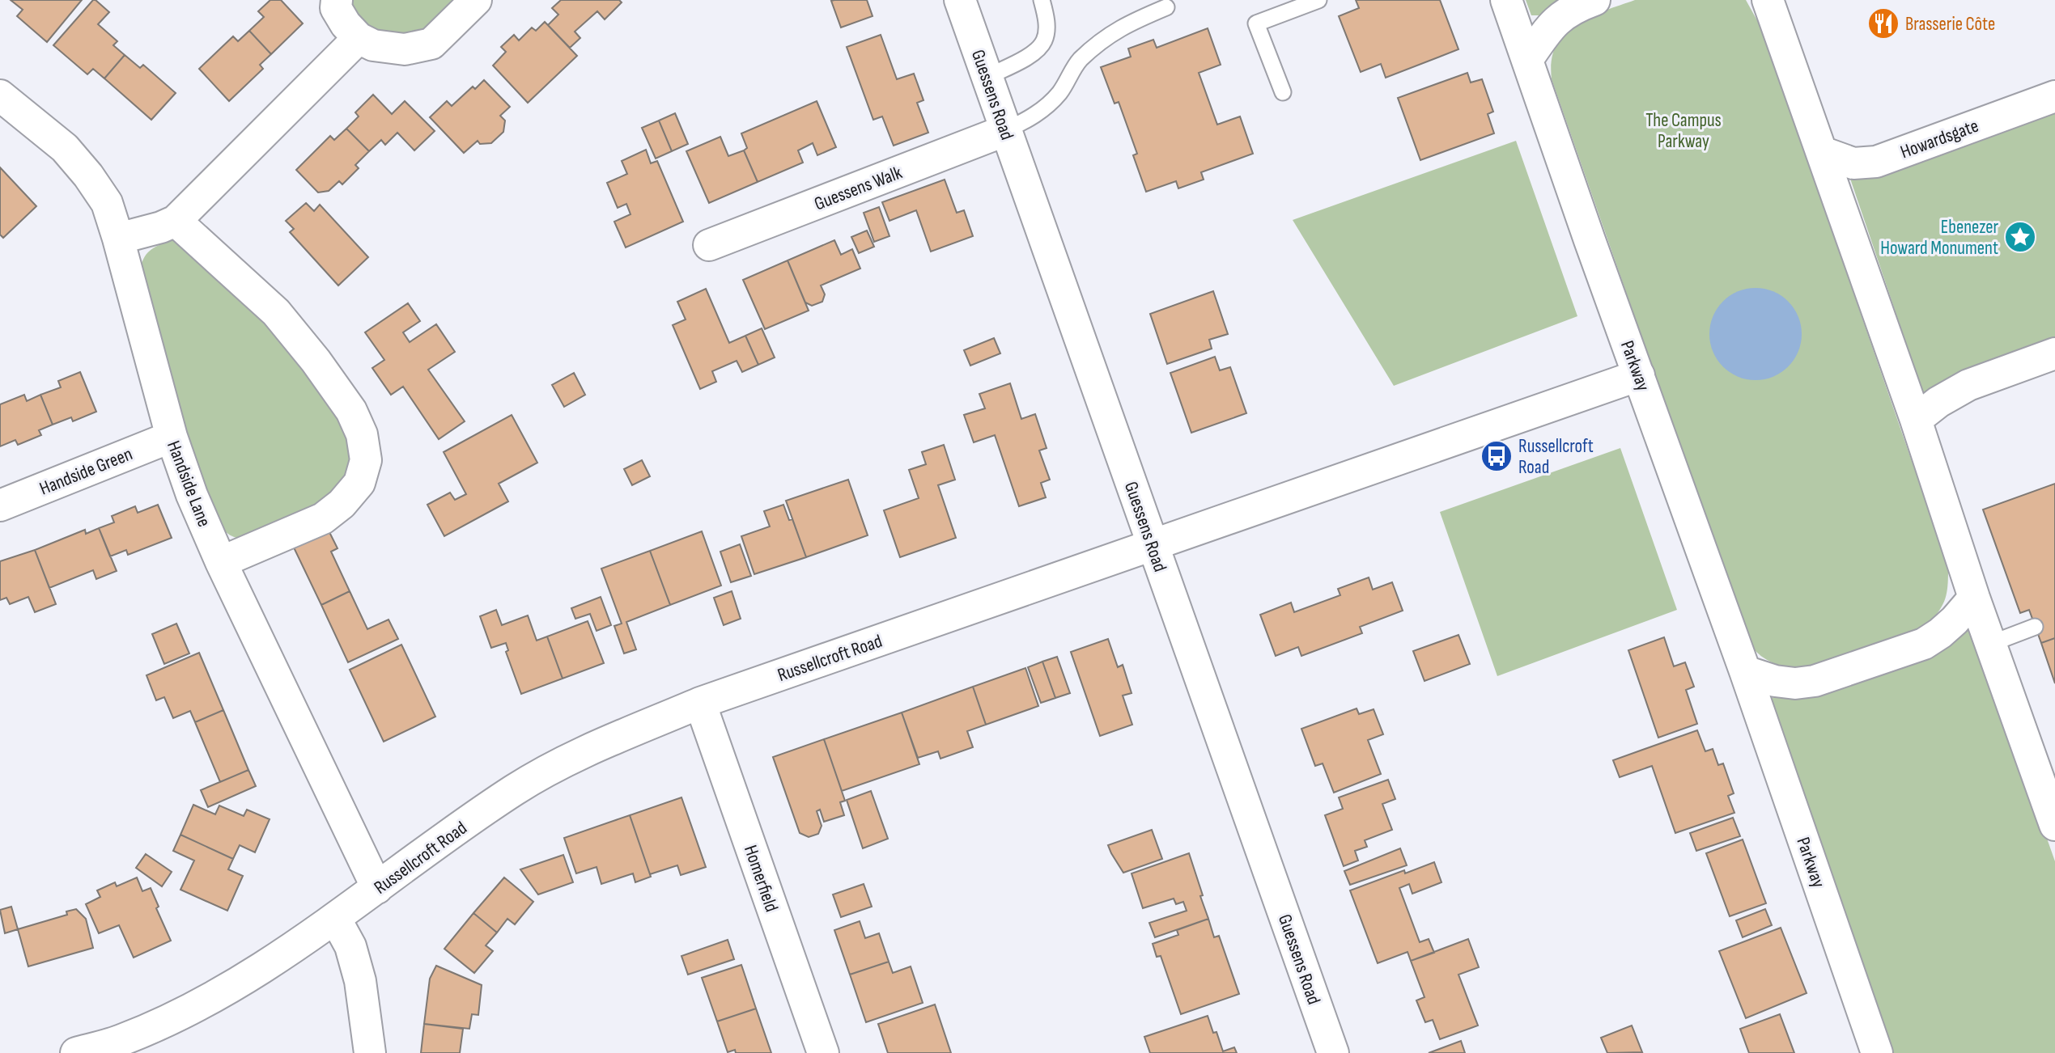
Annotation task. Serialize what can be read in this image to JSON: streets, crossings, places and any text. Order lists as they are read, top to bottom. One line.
{"streets":{"street":["Guessens Road","Howardsgate","Guessens Walk","Parkway","Handside Green","Handside Lane","Russellcroft Road","Homerfield"]},"crossings":[["Guessens Road","Guessens Walk"],["Guessens Road","Russellcroft Road"],["Parkway","Russellcroft Road"],["Handside Green","Handside Lane"],["Handside Lane","Russellcroft Road"],["Russellcroft Road","Homerfield"]],"parks":["The Campus Parkway"],"places":{"restaurant":["Brasserie Côte"],"place":["Ebenezer Howard Monument"],"bus stop":["Russellcroft Road"]}}
